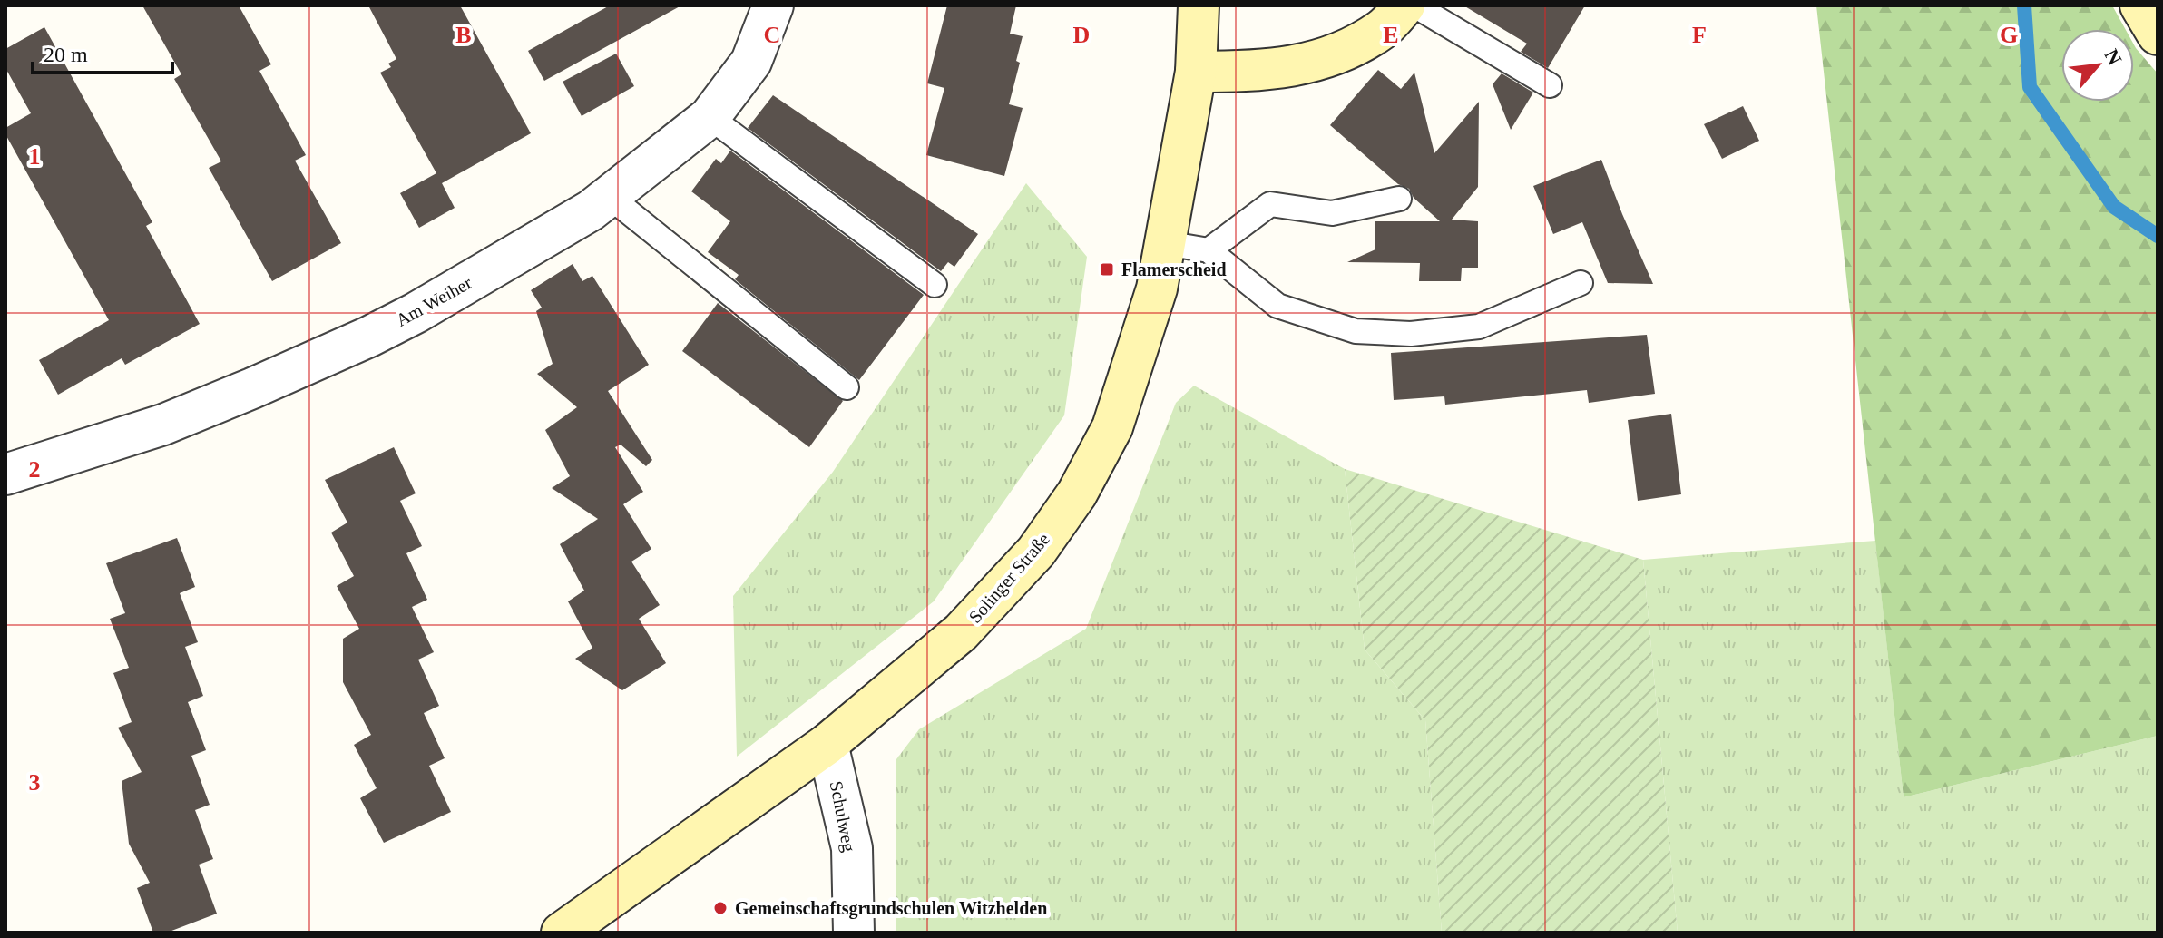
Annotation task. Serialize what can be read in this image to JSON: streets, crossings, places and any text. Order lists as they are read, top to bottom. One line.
{"streets":{"main road":["Solinger Straße"],"street":["Am Weiher","Schulweg"]},"crossings":[["Solinger Straße","Schulweg"]],"places":{"transit":["Flamerscheid"],"other":["Gemeinschaftsgrundschulen Witzhelden"]},"scale_bar":"20 m","north":"top right","grid":{"columns":["B","C","D","E","F","G"],"rows":["1","2","3"]}}
